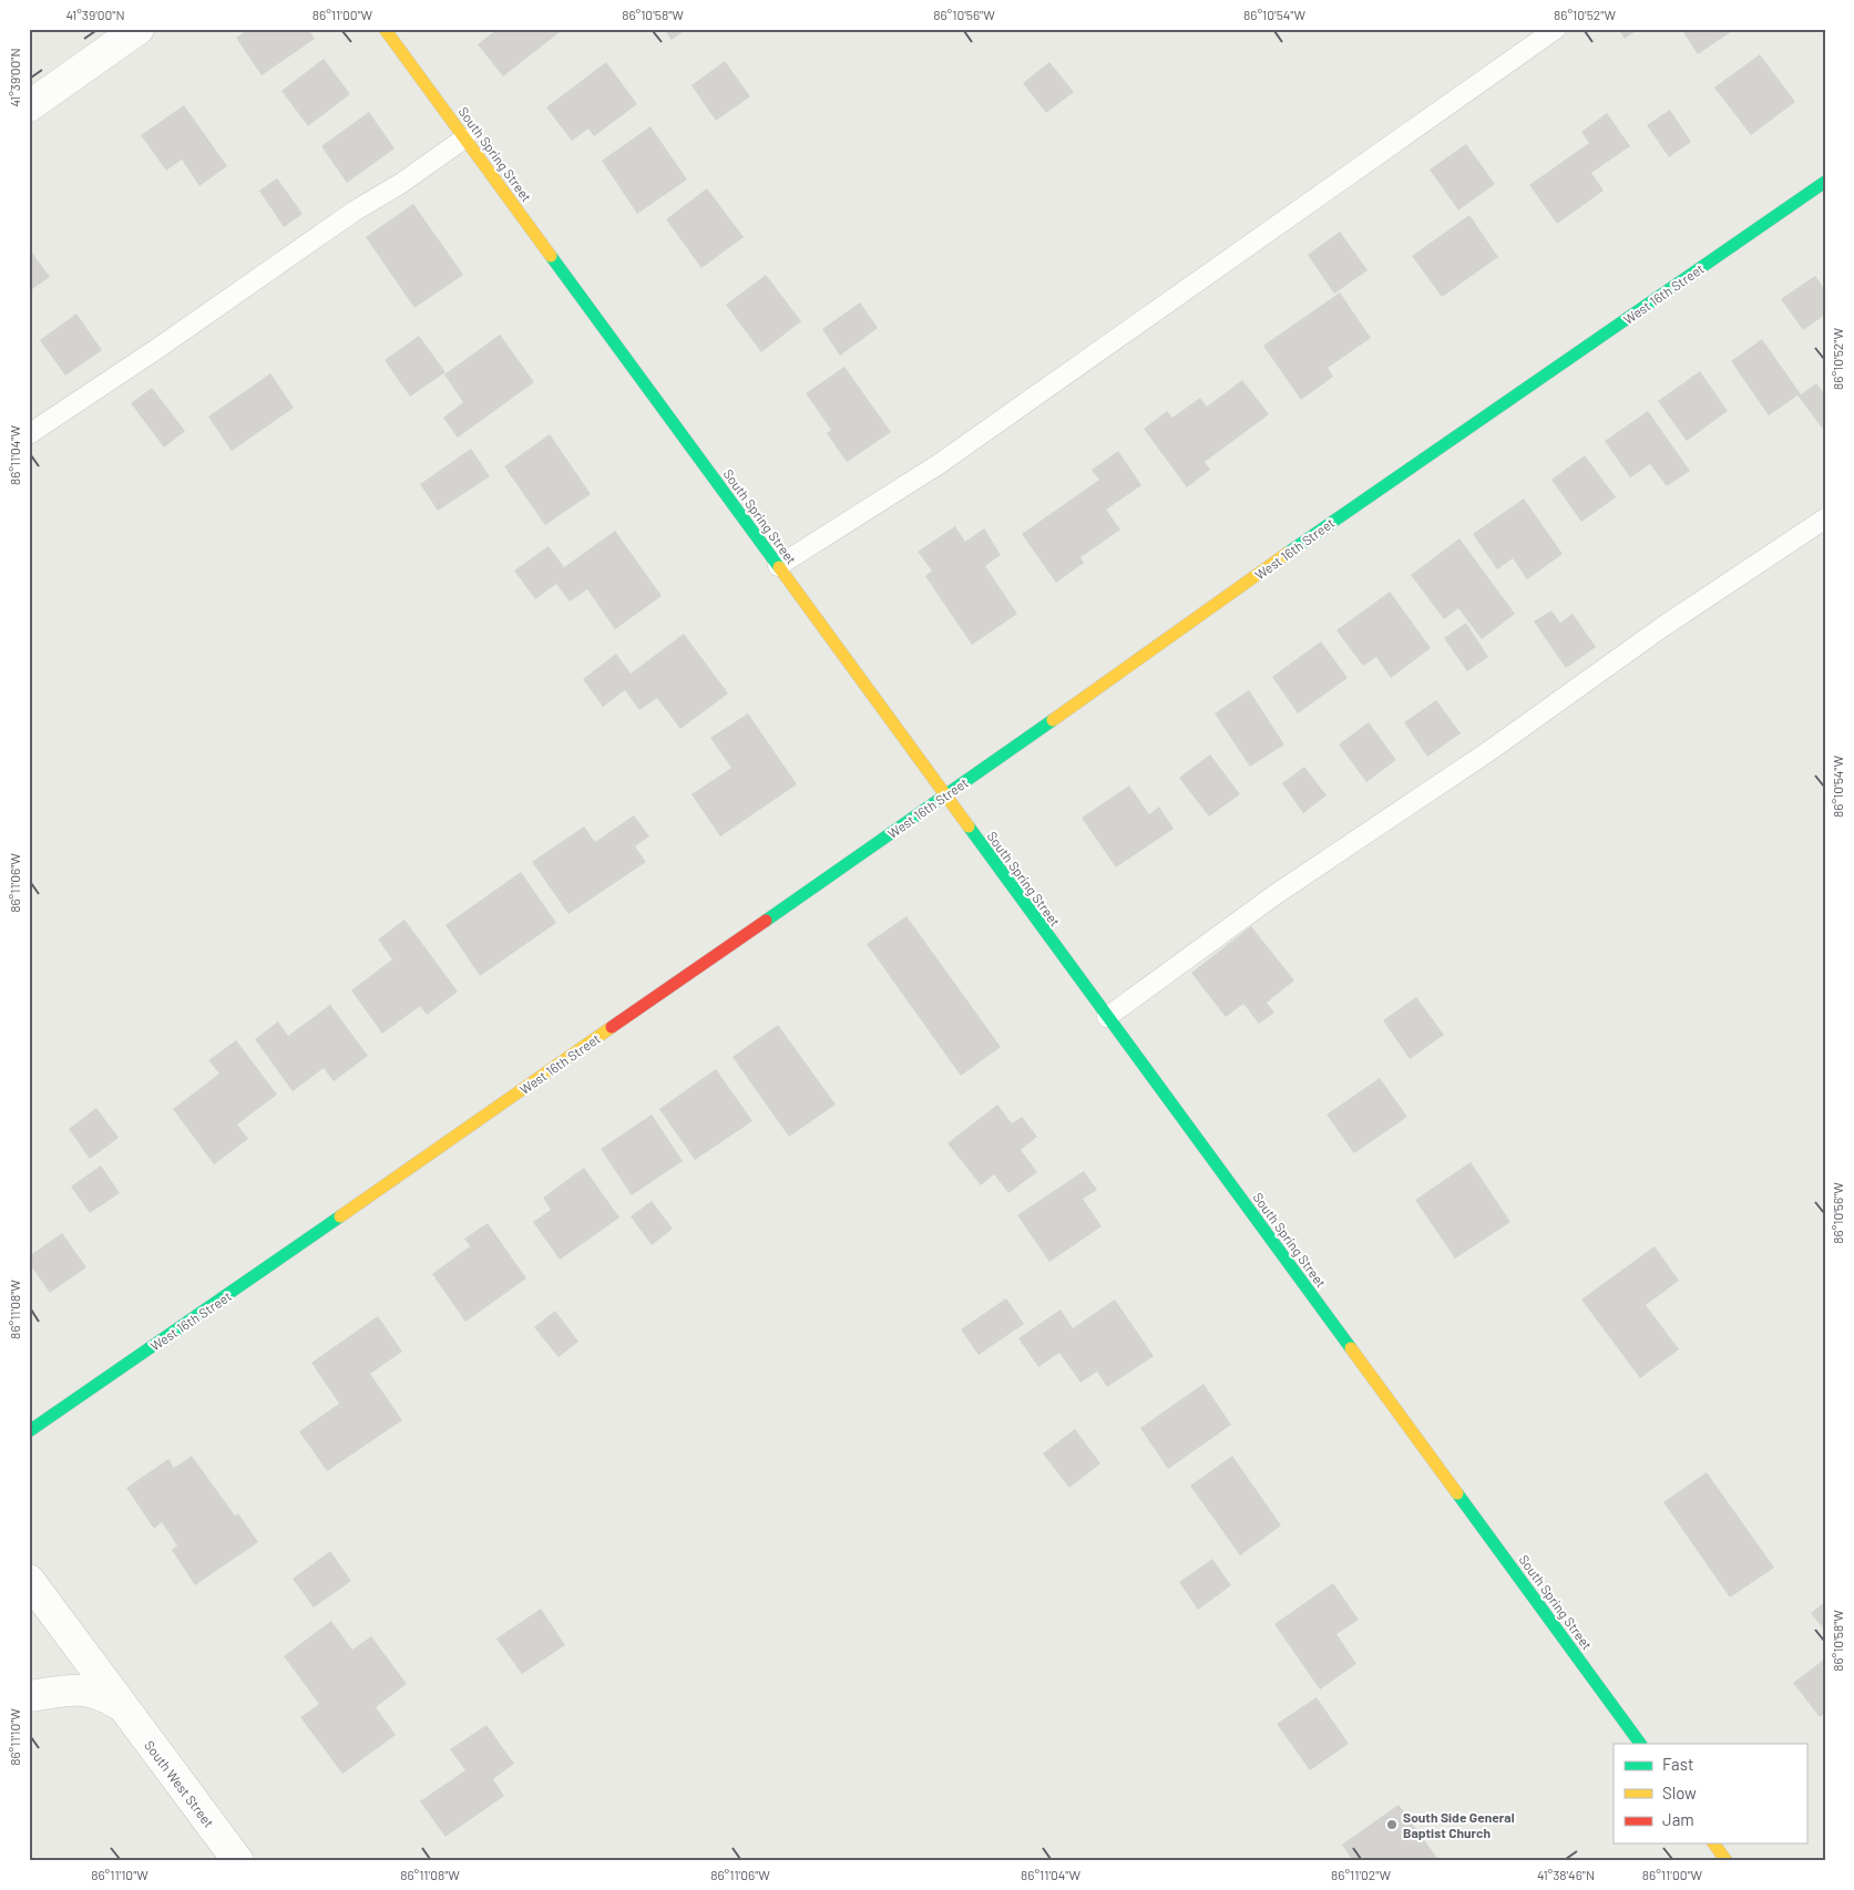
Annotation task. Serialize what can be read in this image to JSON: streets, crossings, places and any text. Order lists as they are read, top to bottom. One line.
{"streets":{"street":["South Spring Street","West 16th Street","South West Street"]},"crossings":[["South Spring Street","West 16th Street"]],"places":["South Side General Baptist Church"],"legend":["Fast","Slow","Jam"],"coordinates":["41°39'00\"N","86°11'00\"W","86°10'58\"W","86°10'56\"W","86°10'54\"W","86°10'52\"W","86°11'04\"W","86°11'06\"W","86°11'08\"W","86°11'10\"W","86°11'02\"W","41°38'46\"N"]}
